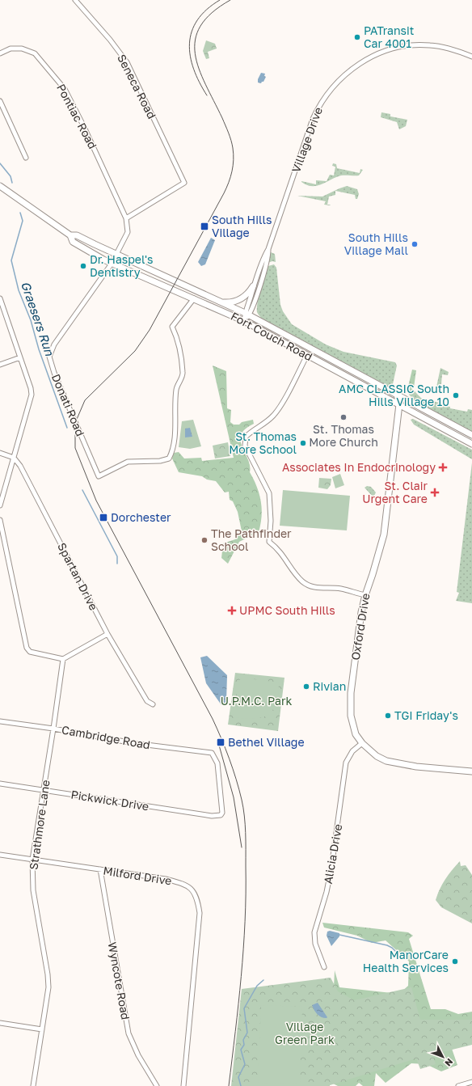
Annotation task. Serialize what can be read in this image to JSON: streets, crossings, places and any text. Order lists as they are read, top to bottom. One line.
{"streets":{"street":["Seneca Road","Pontiac Road","Village Drive","Fort Couch Road","Donati Road","Spartan Drive","Oxford Drive","Cambridge Road","Pickwick Drive","Strathmore Lane","Alicia Drive","Milford Drive","Wyncote Road"]},"crossings":[["Seneca Road","Pontiac Road"],["Seneca Road","Donati Road"],["Pontiac Road","Donati Road"],["Village Drive","Fort Couch Road"],["Fort Couch Road","Donati Road"],["Fort Couch Road","Oxford Drive"],["Oxford Drive","Alicia Drive"],["Cambridge Road","Pickwick Drive"],["Cambridge Road","Strathmore Lane"],["Pickwick Drive","Strathmore Lane"],["Strathmore Lane","Milford Drive"],["Milford Drive","Wyncote Road"]],"water":["Graesers Run"],"parks":["U.P.M.C. Park","Village Green Park"],"places":{"other":["PATransit Car 4001","South Hills Village Mall","Dr. Haspel's Dentistry","AMC CLASSIC South Hills Village 10","St. Thomas More Church","St. Thomas More School","The Pathfinder School","Rivian","TGI Friday's","ManorCare Health Services"],"transit":["South Hills Village","Dorchester","Bethel Village"],"health":["Associates In Endocrinology","St. Clair Urgent Care","UPMC South Hills"]},"north":"bottom right"}
